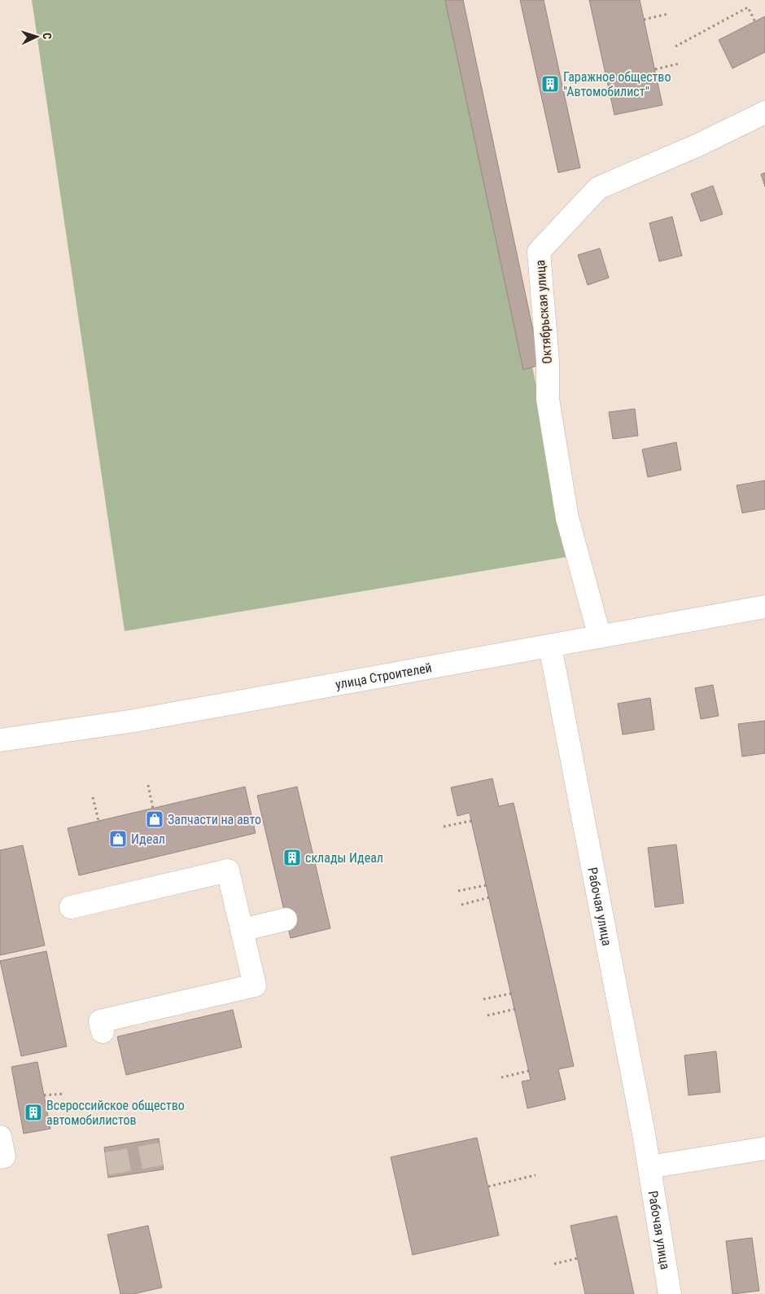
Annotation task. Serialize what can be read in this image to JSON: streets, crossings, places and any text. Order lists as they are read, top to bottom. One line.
{"streets":{"street":["Октябрьская улица","улица Строителей","Рабочая улица"]},"crossings":[["Октябрьская улица","улица Строителей"],["улица Строителей","Рабочая улица"]],"places":{"building":["Гаражное общество \"Автомобилист\"","склады Идеал","Всероссийское общество автомобилистов"],"shop":["Запчасти на авто","Идеал"]},"north":"right"}
